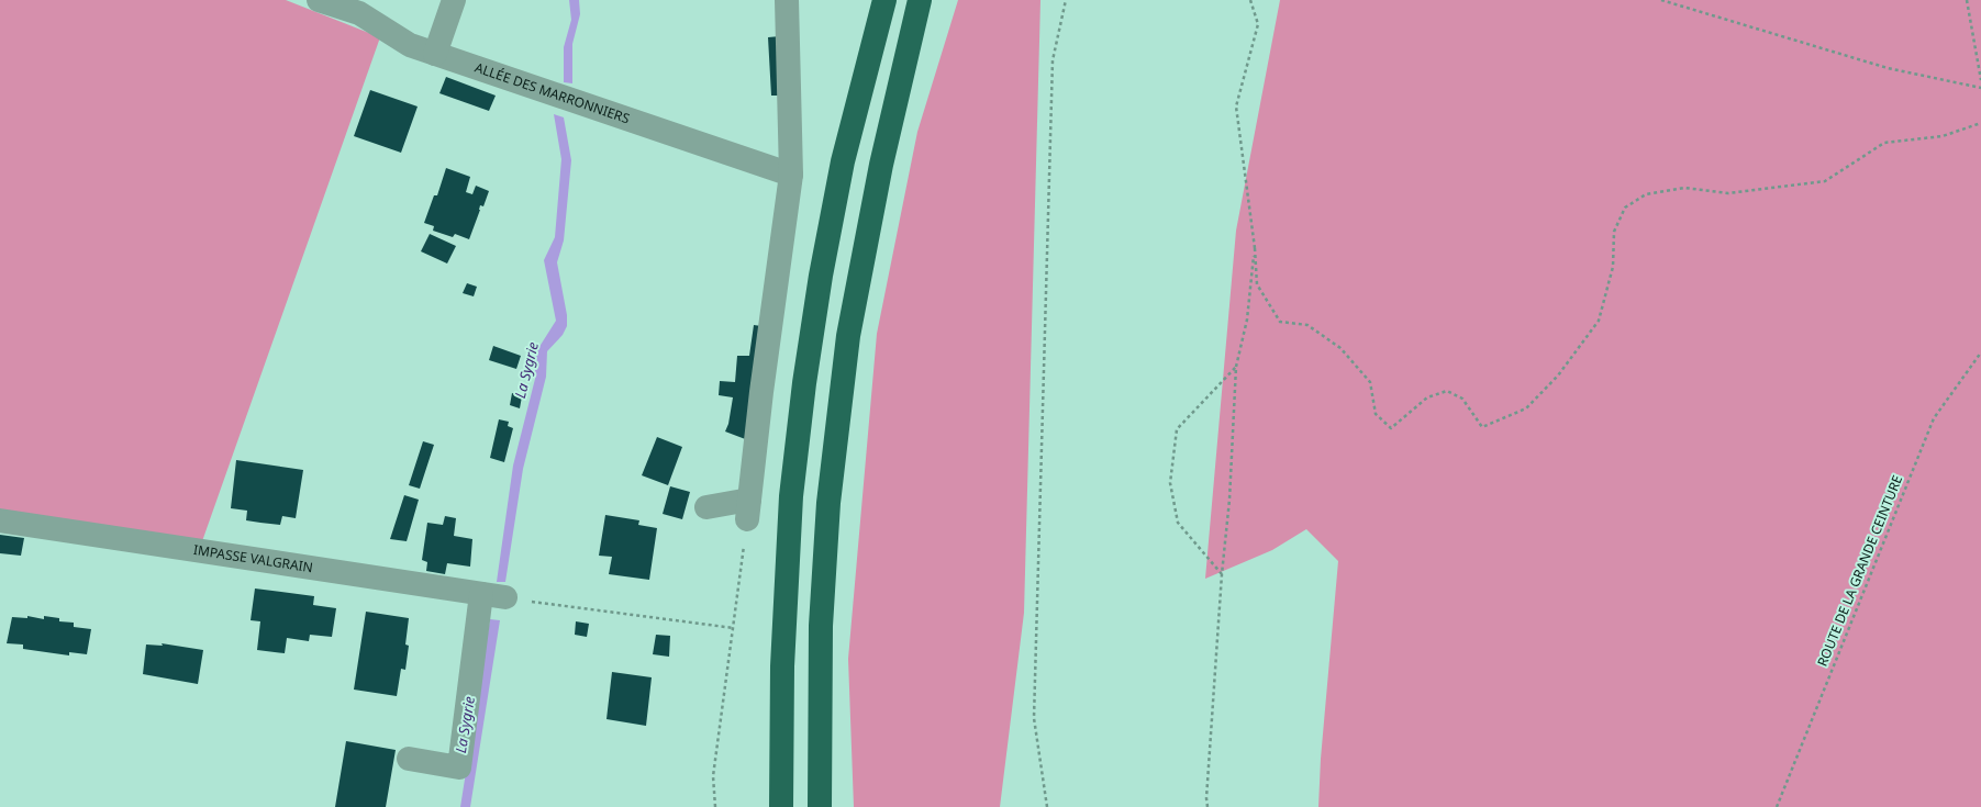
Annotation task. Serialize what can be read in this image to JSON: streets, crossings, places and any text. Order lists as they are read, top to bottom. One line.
{"streets":{"street":["ALLÉE DES MARRONNIERS","IMPASSE VALGRAIN"],"path":["ROUTE DE LA GRANDE CEINTURE"]},"water":["La Sygrie"]}
